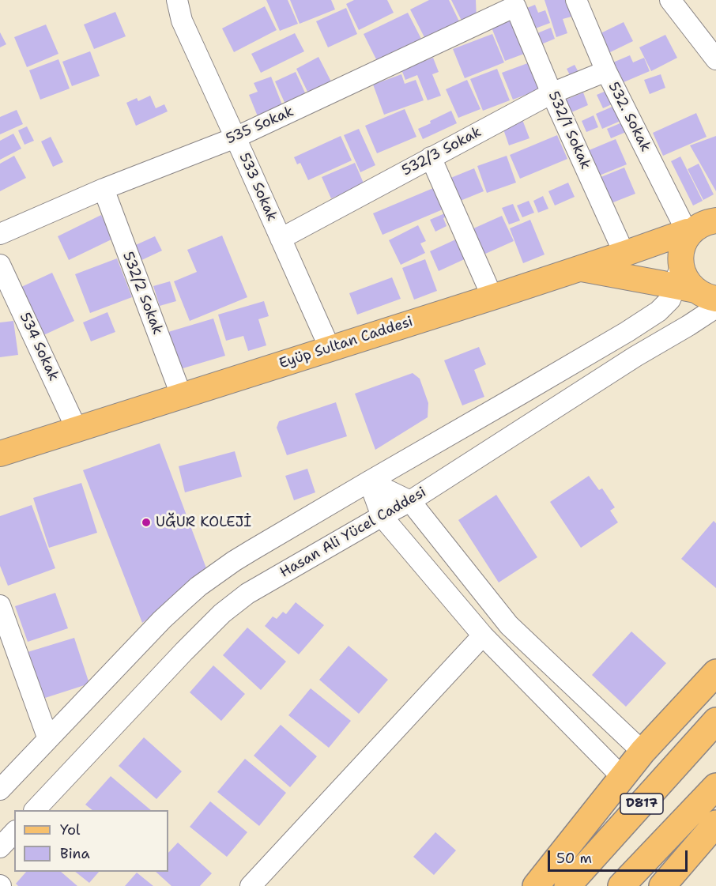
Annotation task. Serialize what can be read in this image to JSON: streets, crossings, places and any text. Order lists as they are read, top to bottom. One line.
{"streets":{"highway":["D817"],"main road":["Eyüp Sultan Caddesi"],"street":["532. Sokak","535 Sokak","532/1 Sokak","532/3 Sokak","533 Sokak","532/2 Sokak","534 Sokak","Hasan Ali Yücel Caddesi"]},"crossings":[["532. Sokak","532/3 Sokak"],["532. Sokak","Eyüp Sultan Caddesi"],["535 Sokak","532/1 Sokak"],["535 Sokak","533 Sokak"],["535 Sokak","532/2 Sokak"],["532/1 Sokak","532/3 Sokak"],["532/1 Sokak","Eyüp Sultan Caddesi"],["532/3 Sokak","533 Sokak"],["533 Sokak","Eyüp Sultan Caddesi"],["532/2 Sokak","Eyüp Sultan Caddesi"],["Eyüp Sultan Caddesi","534 Sokak"]],"places":["UĞUR KOLEJİ"],"legend":["Yol","Bina"],"scale_bar":"50 m"}
